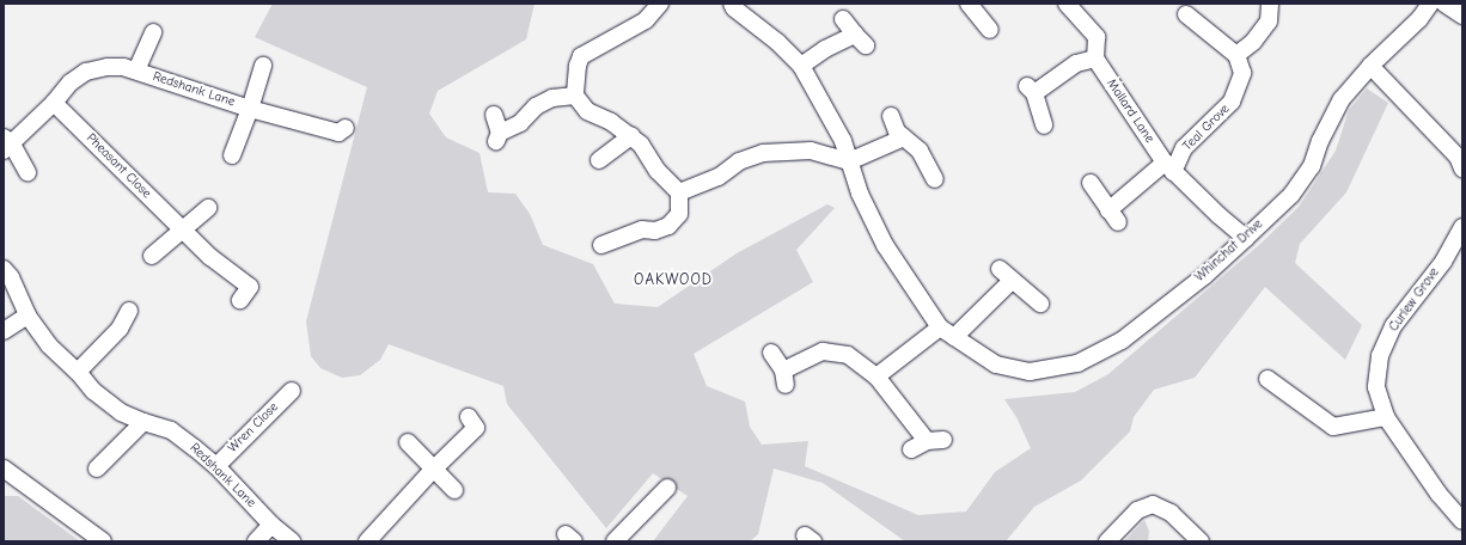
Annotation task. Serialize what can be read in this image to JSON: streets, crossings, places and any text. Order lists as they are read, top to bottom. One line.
{"streets":{"street":["Redshank Lane","Mallard Lane","Teal Grove","Pheasant Close","Whinchat Drive","Curlew Grove","Wren Close"]},"crossings":[["Redshank Lane","Pheasant Close"],["Redshank Lane","Wren Close"],["Mallard Lane","Teal Grove"],["Mallard Lane","Whinchat Drive"]],"districts":["OAKWOOD"]}
